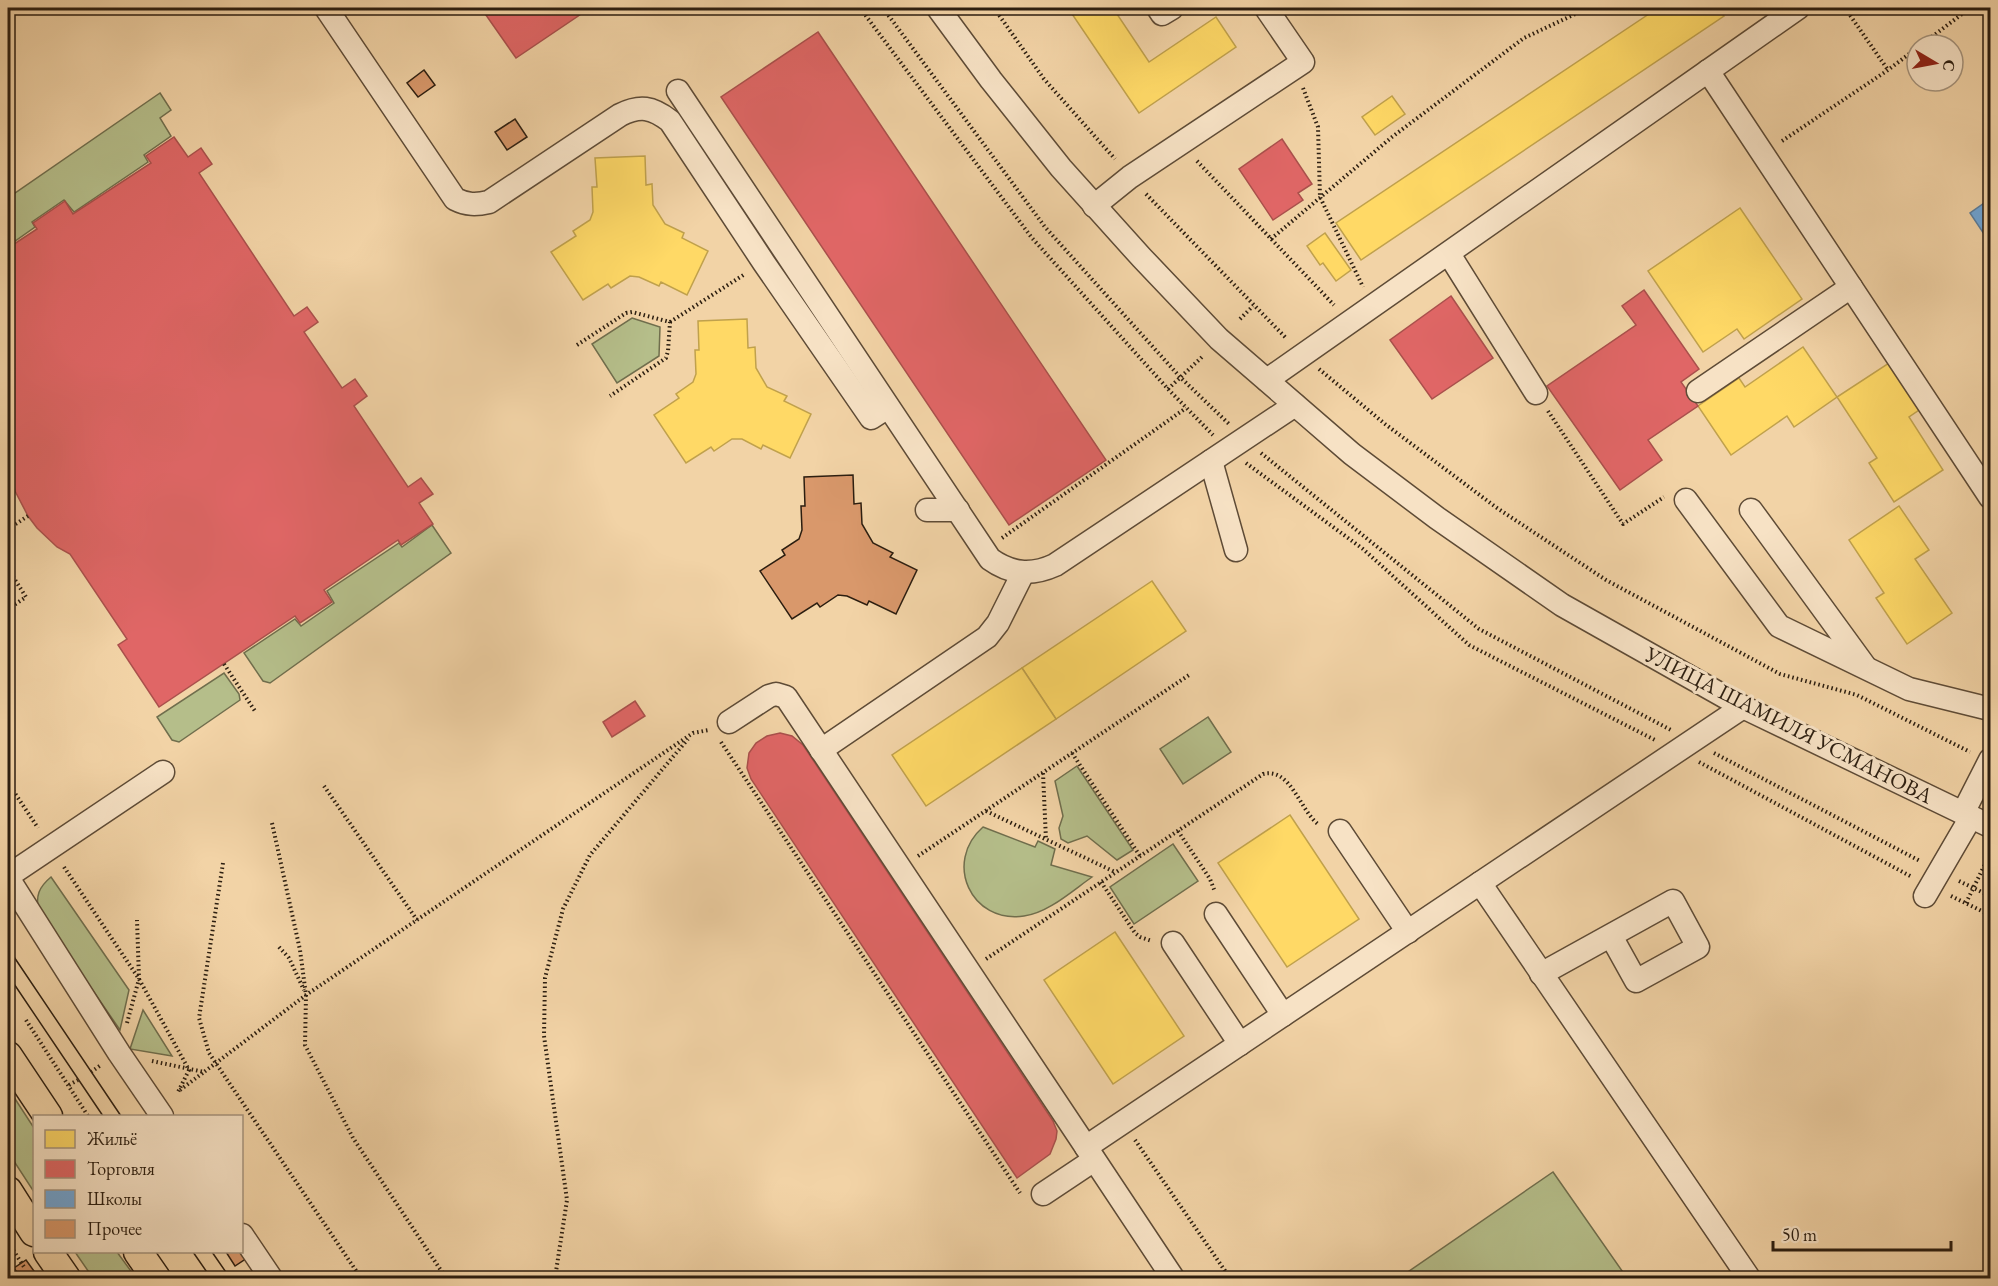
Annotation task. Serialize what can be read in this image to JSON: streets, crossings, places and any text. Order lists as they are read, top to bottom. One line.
{"streets":{"street":["УЛИЦА ШАМИЛЯ УСМАНОВА"]},"legend":["Жильё","Торговля","Школы","Прочее"],"scale_bar":"50 m","north":"right"}
